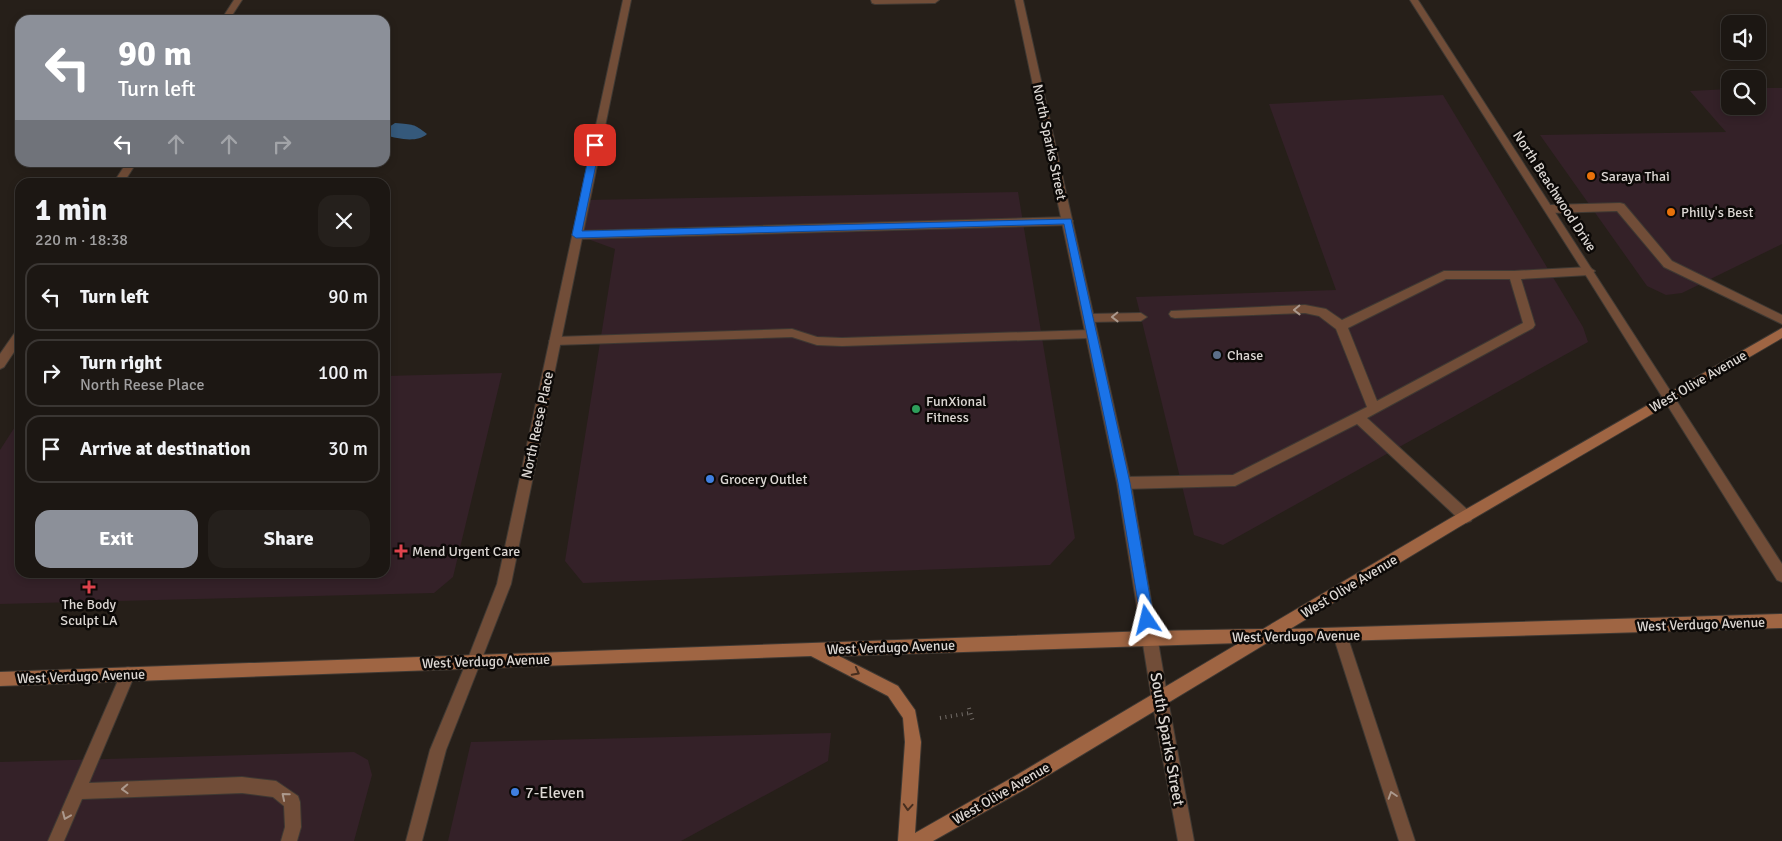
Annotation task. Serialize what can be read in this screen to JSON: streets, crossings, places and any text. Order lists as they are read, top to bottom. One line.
{"streets":{"main road":["West Olive Avenue","West Verdugo Avenue"],"street":["North Sparks Street","North Beachwood Drive","North Reese Place","South Sparks Street"]},"crossings":[["North Sparks Street","West Verdugo Avenue"],["North Sparks Street","South Sparks Street"],["North Beachwood Drive","West Olive Avenue"],["West Olive Avenue","West Verdugo Avenue"],["West Olive Avenue","South Sparks Street"],["North Reese Place","West Verdugo Avenue"],["West Verdugo Avenue","South Sparks Street"]],"places":{"other":["Saraya Thai","Philly's Best","Chase","FunXional Fitness","Grocery Outlet","7-Eleven"],"health":["Mend Urgent Care","The Body Sculpt LA"]},"page":{"turn":["90 m","Turn left"],"heading":["1 min","220 m · 18:38"],"list":[{"name":"Turn left","value":"90 m"},{"name":"Turn right","note":"North Reese Place","value":"100 m"},{"name":"Arrive at destination","value":"30 m"}],"buttons":["Exit","Share"]}}
